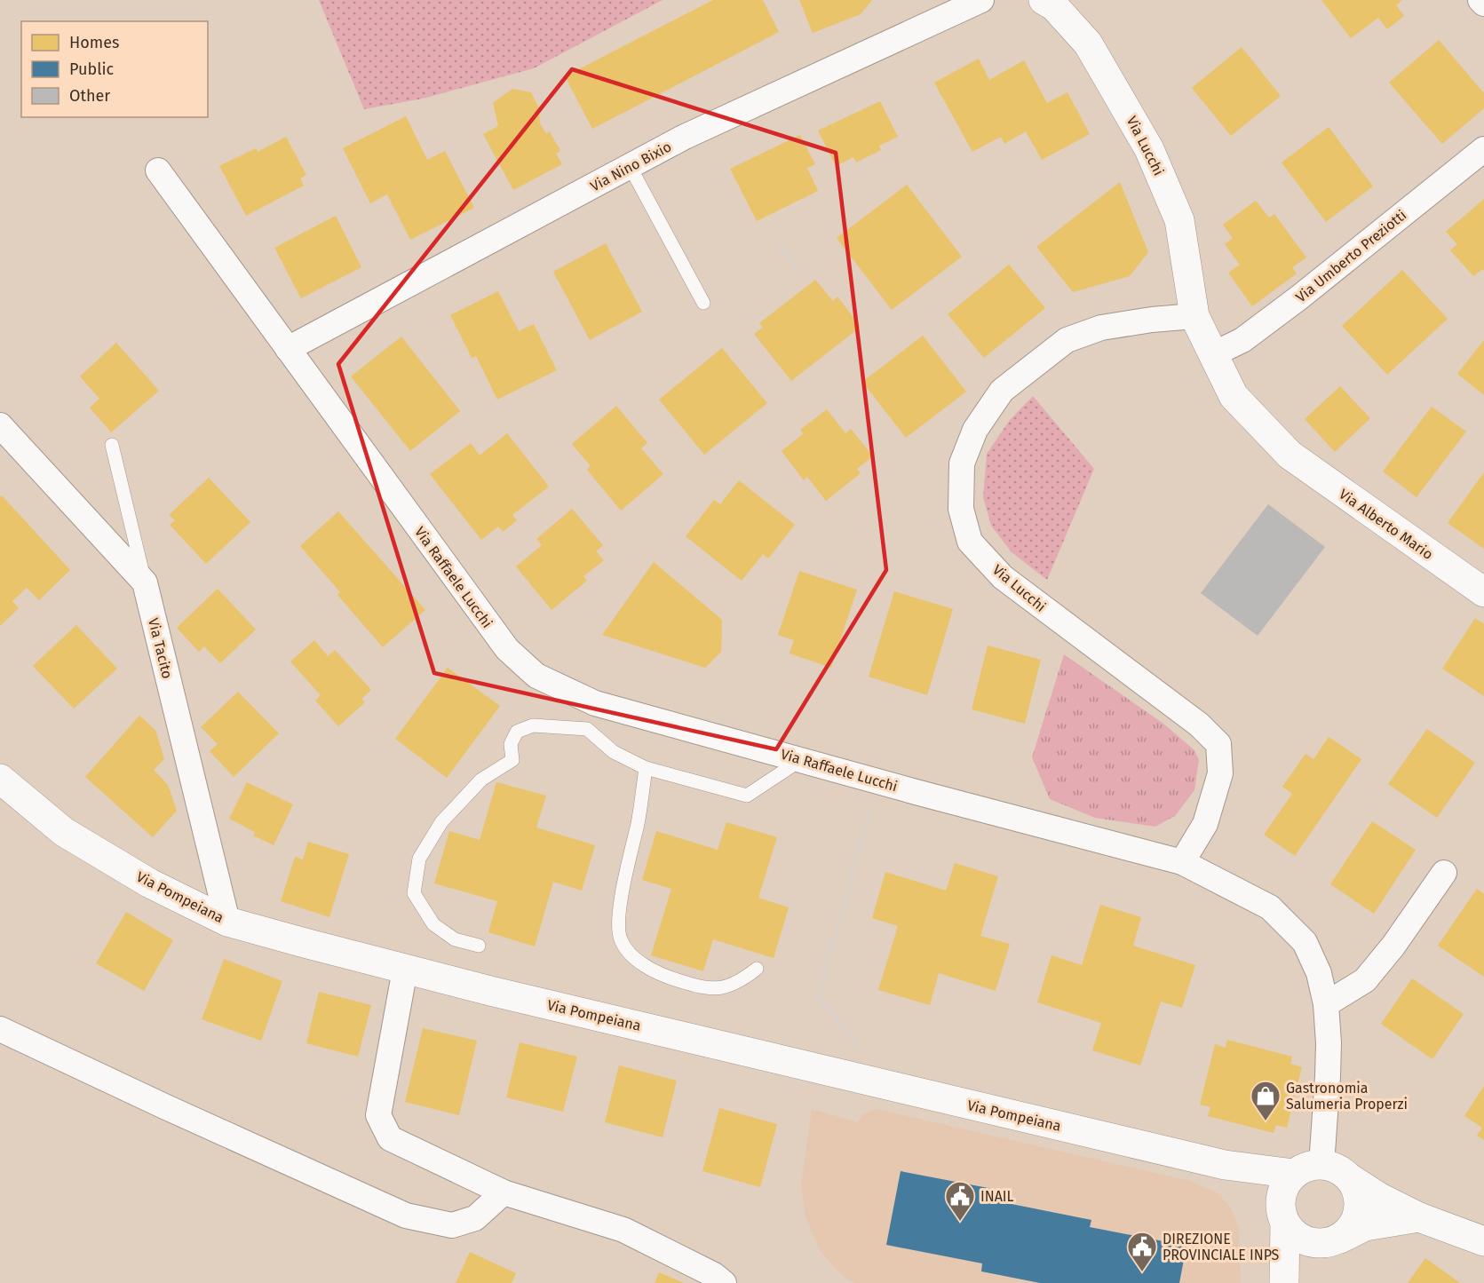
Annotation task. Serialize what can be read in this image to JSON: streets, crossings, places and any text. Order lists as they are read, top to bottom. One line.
{"streets":{"main road":["Via Lucchi","Via Alberto Mario","Via Pompeiana"],"street":["Via Nino Bixio","Via Umberto Preziotti","Via Raffaele Lucchi","Via Tacito"]},"crossings":[["Via Lucchi","Via Umberto Preziotti"],["Via Lucchi","Via Alberto Mario"],["Via Lucchi","Via Raffaele Lucchi"],["Via Nino Bixio","Via Raffaele Lucchi"],["Via Raffaele Lucchi","Via Pompeiana"],["Via Tacito","Via Pompeiana"]],"places":{"shop":["Gastronomia Salumeria Properzi"],"public building":["INAIL","DIREZIONE PROVINCIALE INPS"]},"legend":["Homes","Public","Other"]}
